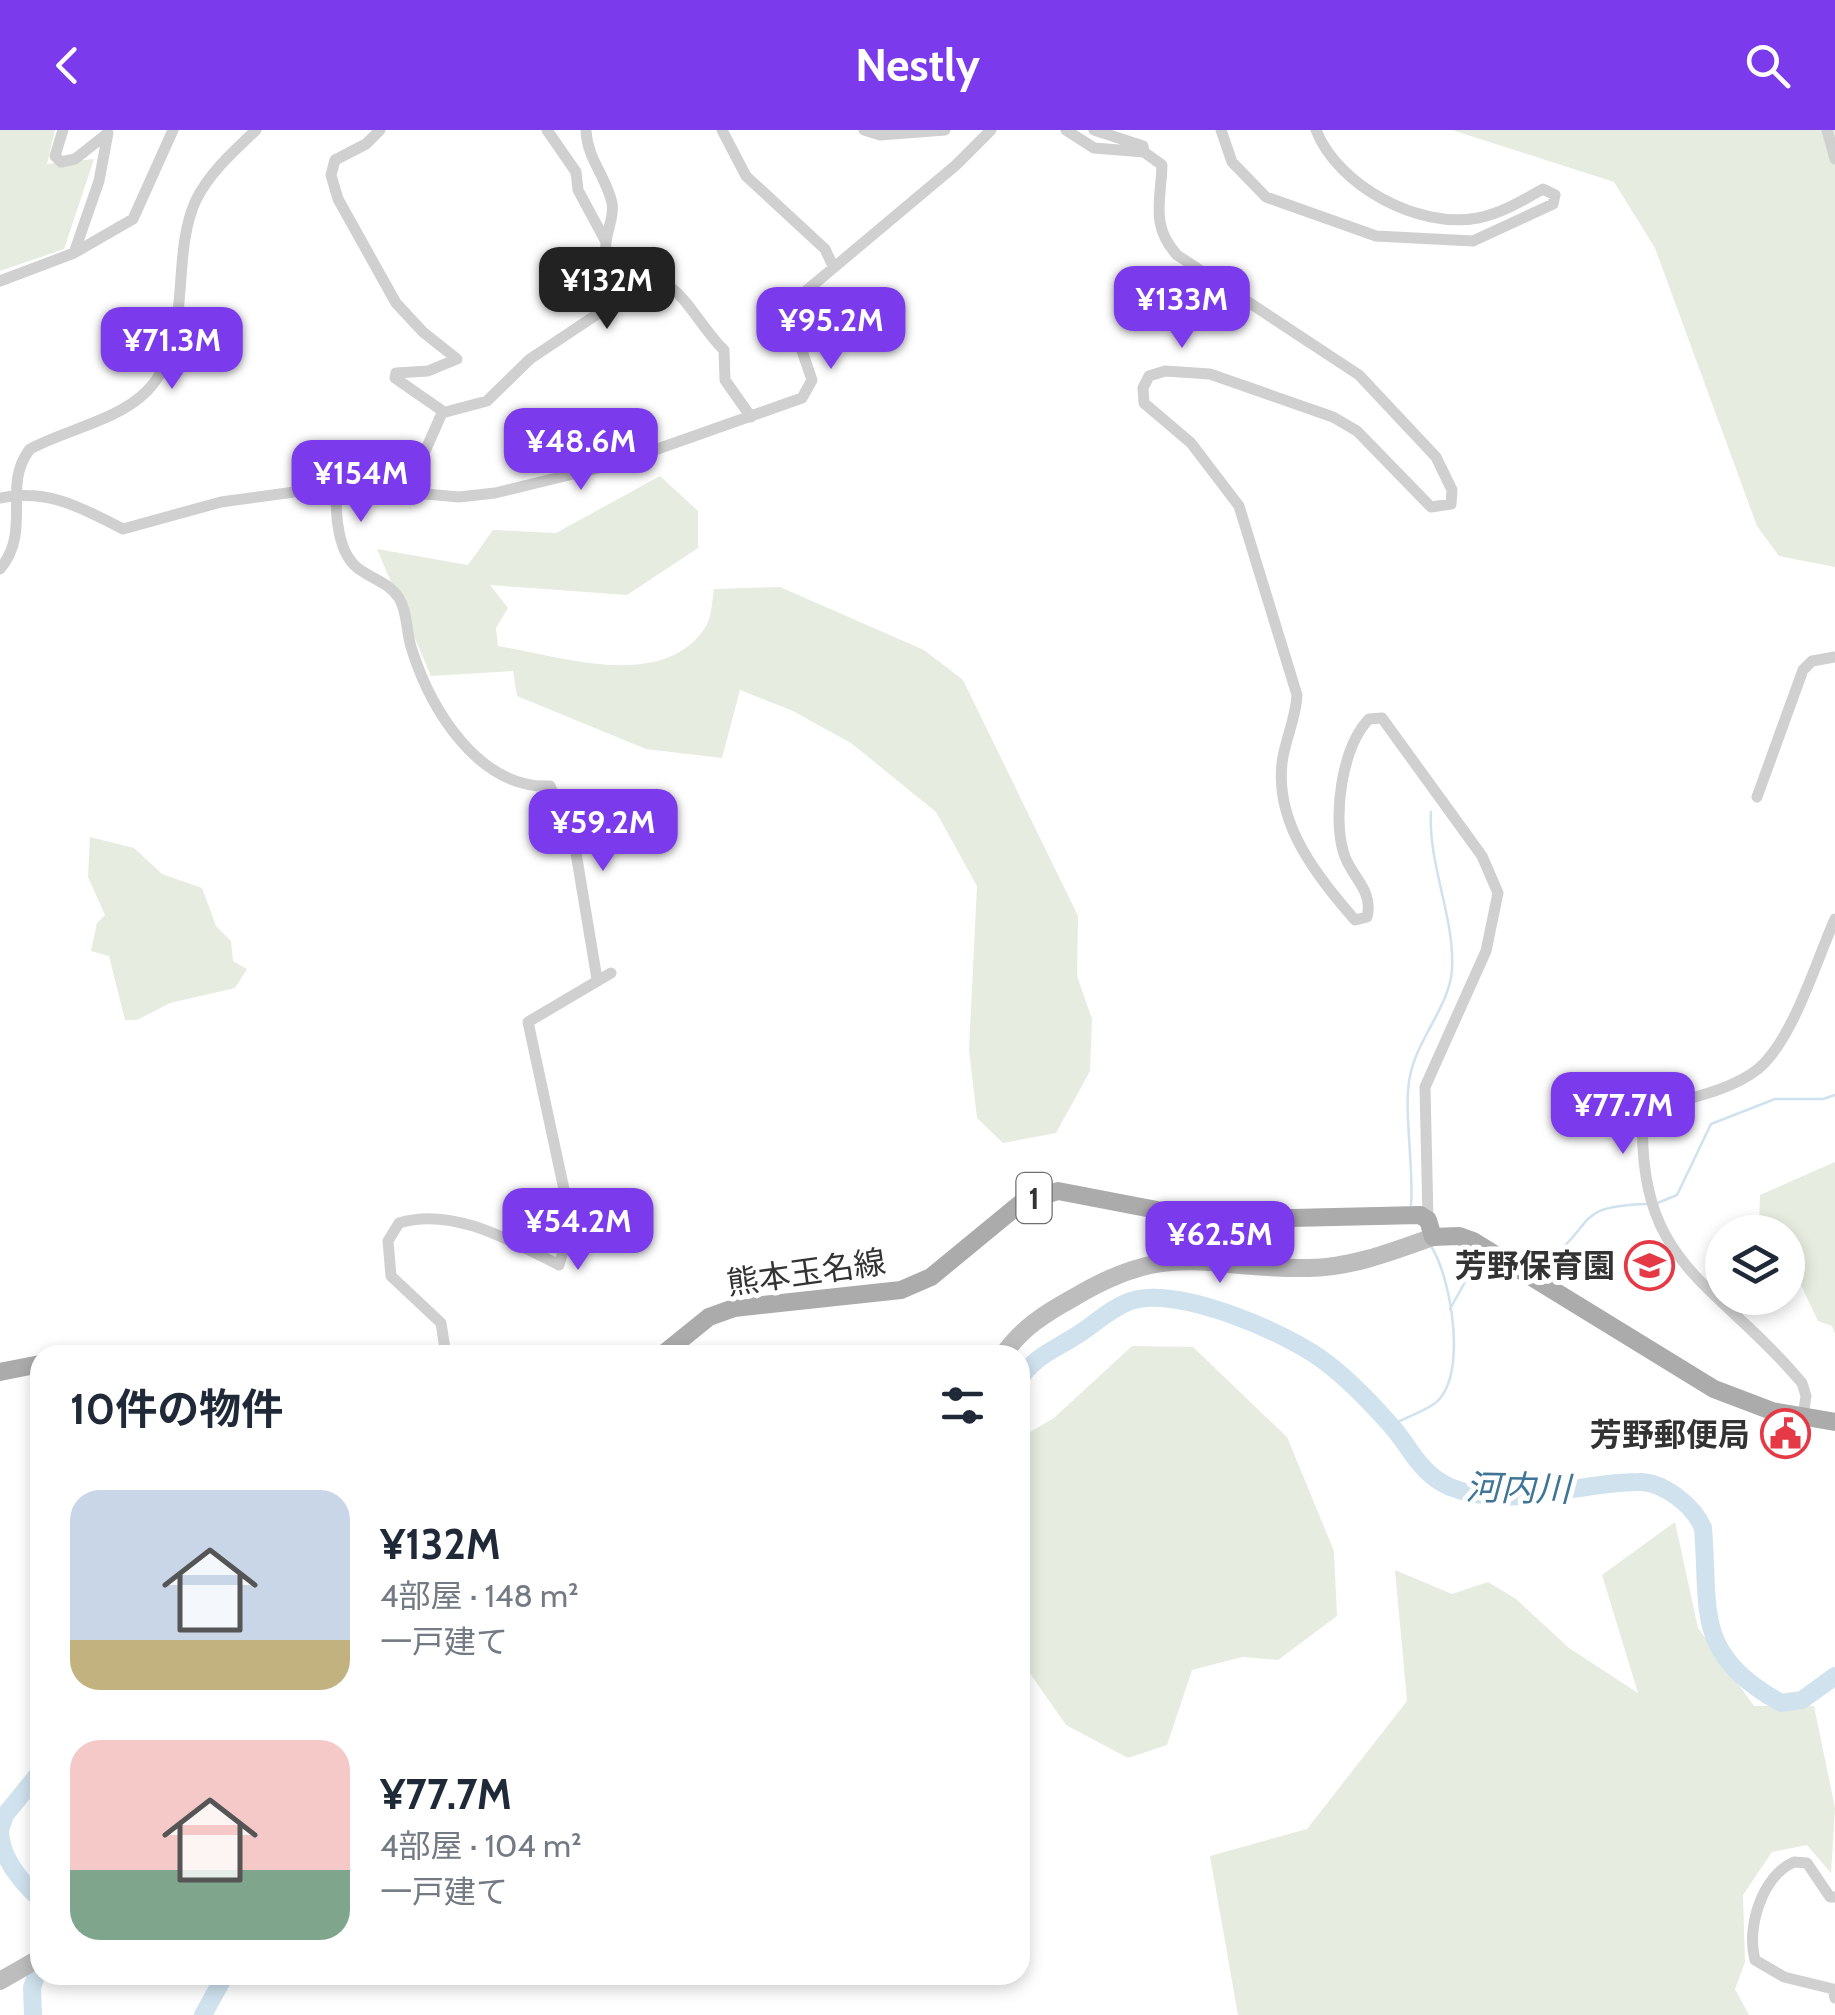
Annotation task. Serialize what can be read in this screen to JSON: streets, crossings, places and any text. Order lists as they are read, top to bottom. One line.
{"streets":{"main road":["1","熊本玉名線"]},"water":["河内川"],"places":{"school or university":["芳野保育園"],"public building":["芳野郵便局"]},"page":{"header":"Nestly","price":["¥132M","¥133M","¥95.2M","¥71.3M","¥48.6M","¥154M","¥59.2M","¥77.7M","¥54.2M","¥62.5M"],"heading":"10件の物件","list":[{"name":"¥132M","note":"4部屋 · 148 m² · 一戸建て"},{"name":"¥77.7M","note":"4部屋 · 104 m² · 一戸建て"}]}}
